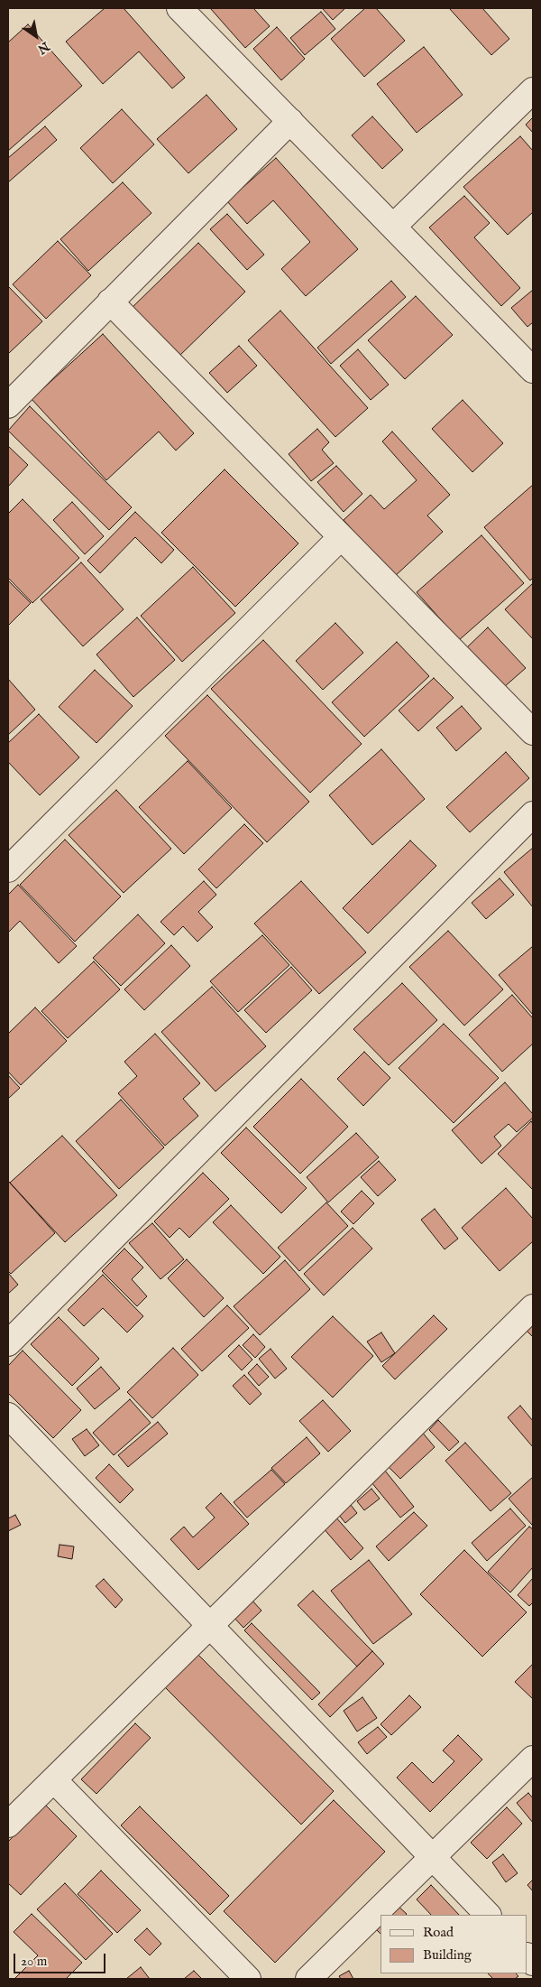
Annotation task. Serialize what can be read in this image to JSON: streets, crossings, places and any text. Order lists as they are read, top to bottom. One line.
{"legend":["Road","Building"],"scale_bar":"20 m","north":"bottom right"}
